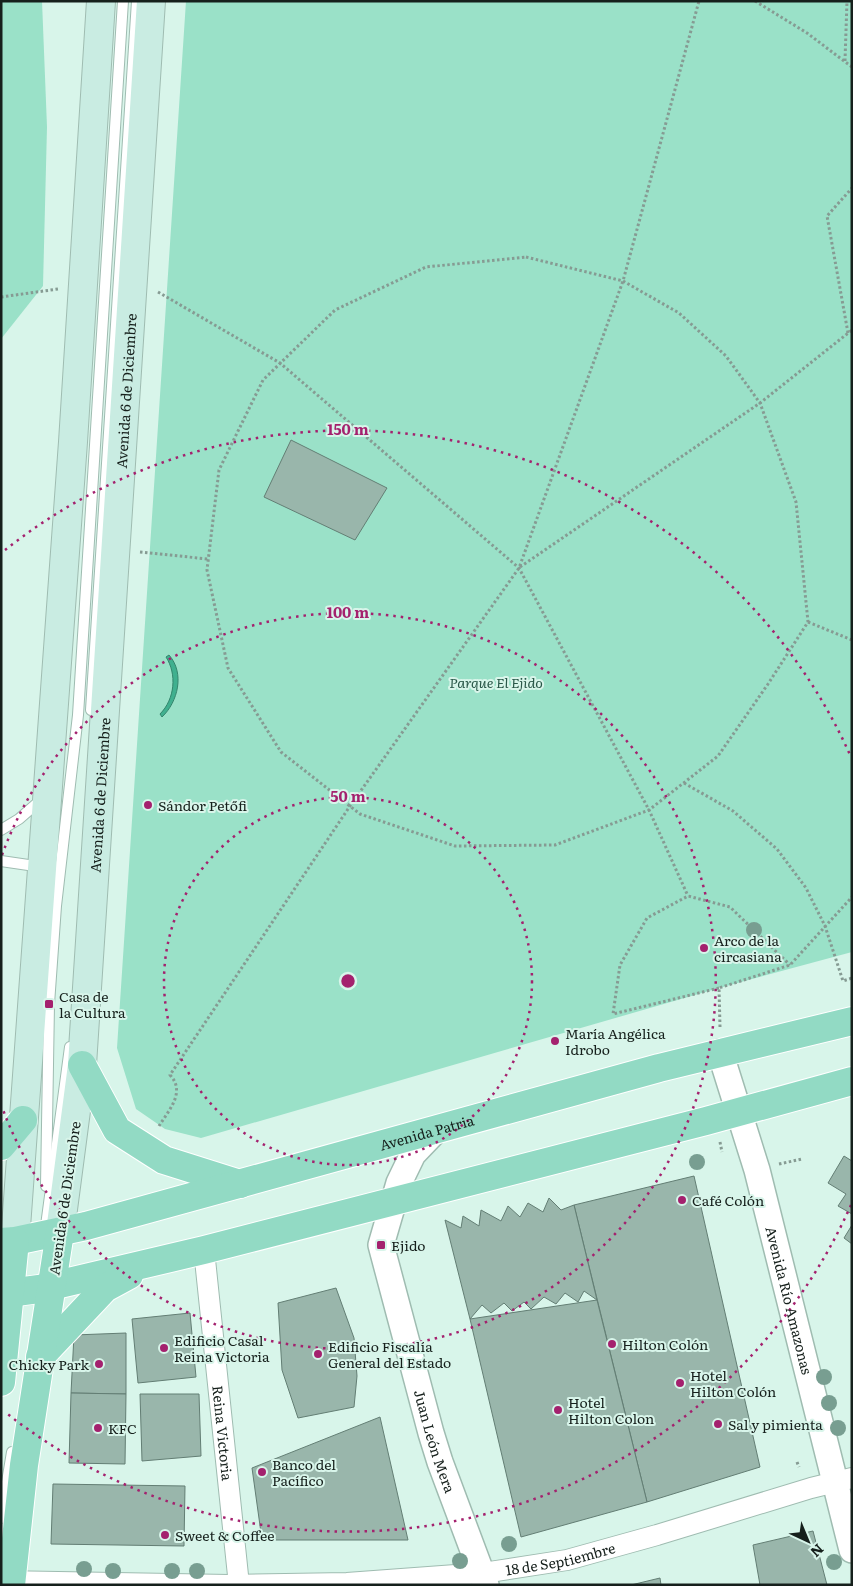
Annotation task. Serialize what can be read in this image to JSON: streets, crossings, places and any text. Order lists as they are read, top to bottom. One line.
{"streets":{"main road":["Avenida 6 de Diciembre","Avenida Patria"],"street":["Avenida Río Amazonas","Reina Victoria","Juan León Mera","18 de Septiembre"]},"crossings":[["Avenida 6 de Diciembre","Avenida Patria"],["Avenida 6 de Diciembre","18 de Septiembre"],["Avenida Patria","Avenida Río Amazonas"],["Avenida Patria","Juan León Mera"],["Avenida Río Amazonas","18 de Septiembre"],["Reina Victoria","18 de Septiembre"],["Juan León Mera","18 de Septiembre"]],"parks":["Parque El Ejido"],"places":{"other":["Sándor Petőfi","Arco de la circasiana","María Angélica Idrobo","Café Colón","Hilton Colón","Edificio Casal Reina Victoria","Edificio Fiscalía General del Estado","Chicky Park","Hotel Hilton Colón","Hotel Hilton Colon","Sal y pimienta","KFC","Banco del Pacífico","Sweet & Coffee"],"transit":["Casa de la Cultura","Ejido"]},"north":"bottom right","rings":["150 m","100 m","50 m"]}
